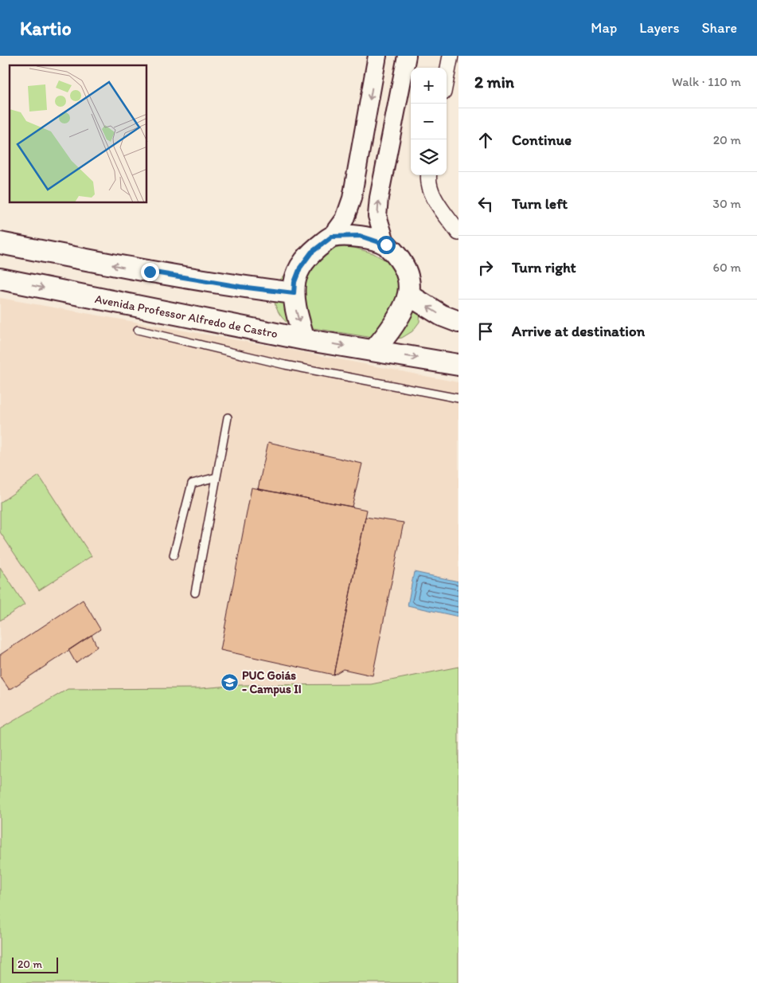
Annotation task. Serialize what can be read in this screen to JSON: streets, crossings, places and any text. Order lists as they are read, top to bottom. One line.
{"streets":{"main road":["Avenida Professor Alfredo de Castro"]},"places":{"school or university":["PUC Goiás - Campus II"]},"scale_bar":"20 m","page":{"header":"Kartio","nav":["Map","Layers","Share"],"heading":["2 min","Walk · 110 m"],"map_buttons":["+","−"],"list":[["Continue","20 m"],["Turn left","30 m"],["Turn right","60 m"],"Arrive at destination"],"scale":"20 m"}}
